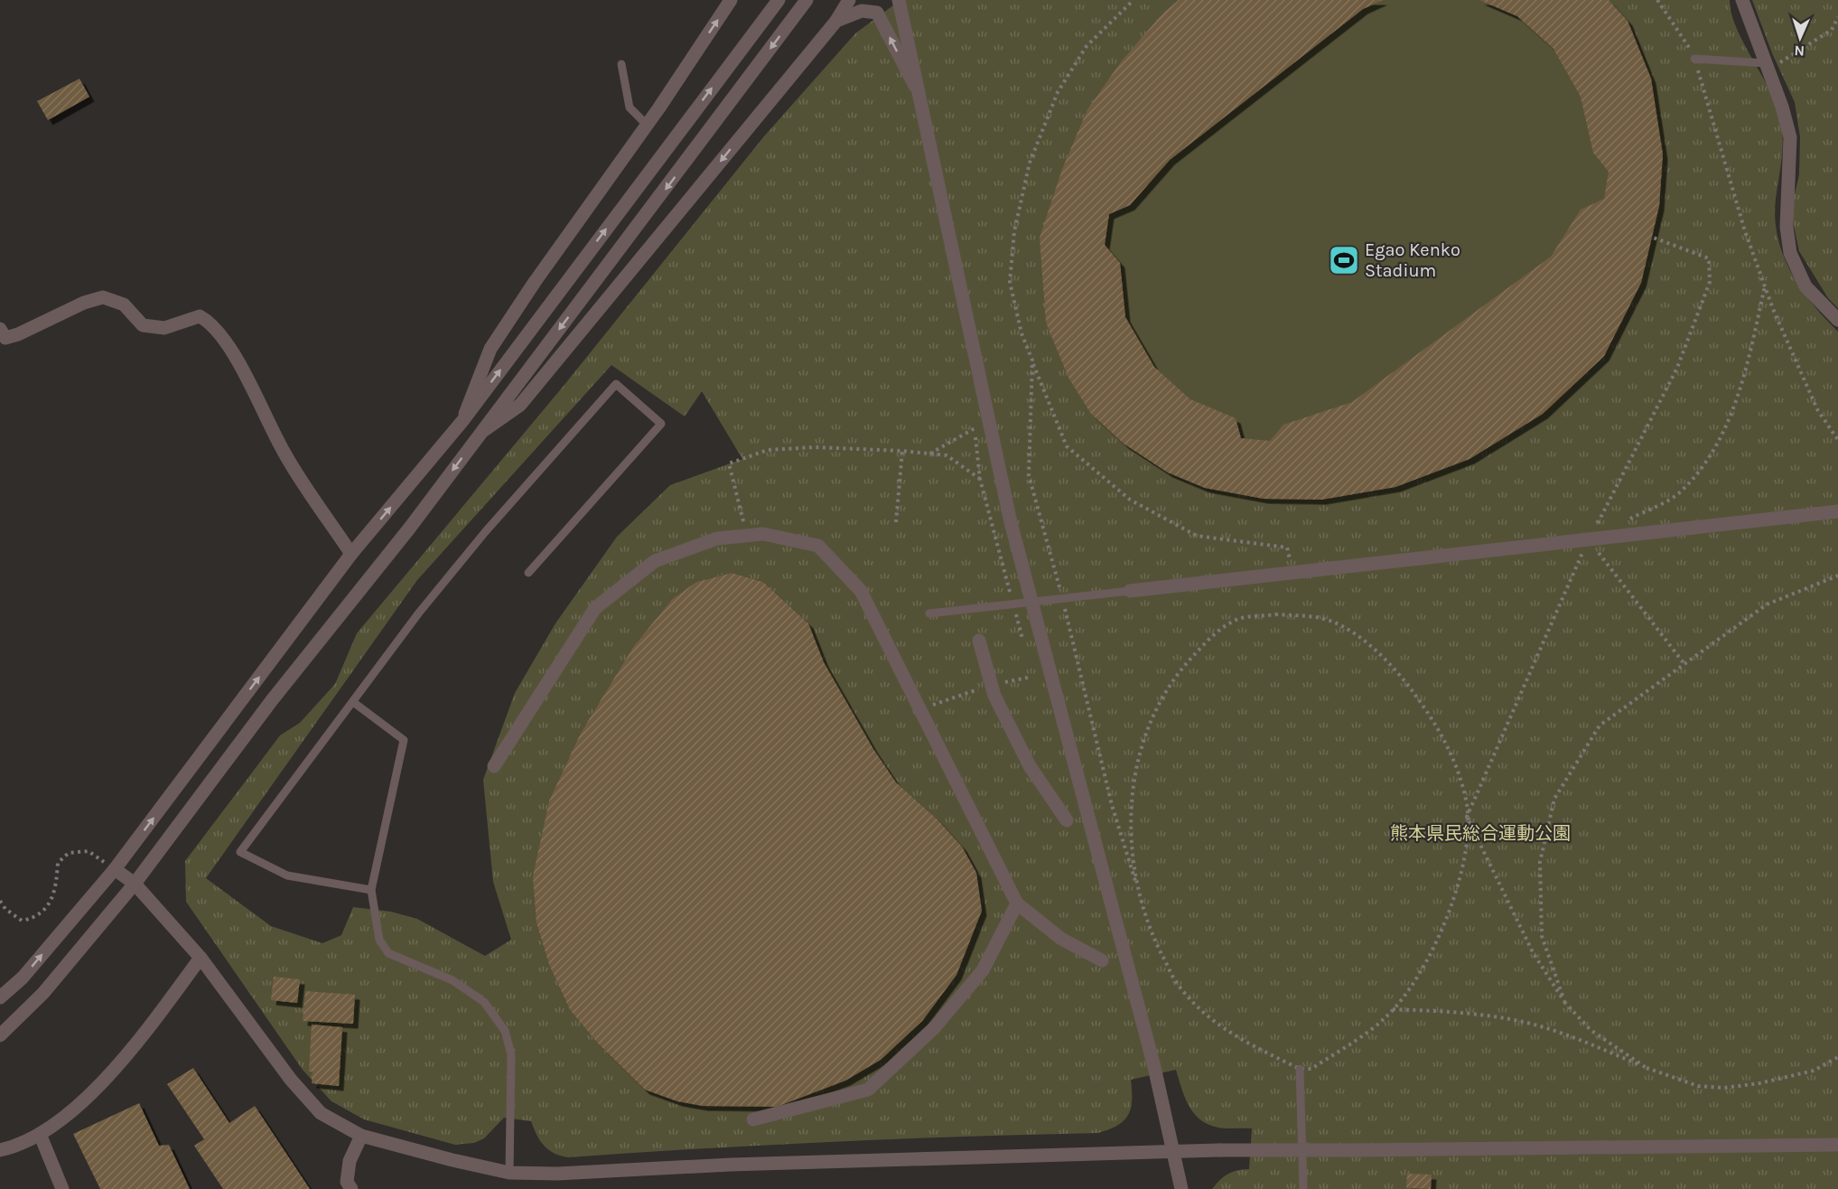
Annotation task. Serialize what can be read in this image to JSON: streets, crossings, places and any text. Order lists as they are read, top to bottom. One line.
{"parks":["熊本県民総合運動公園"],"places":{"sports":["Egao Kenko Stadium"]},"north":"bottom"}
